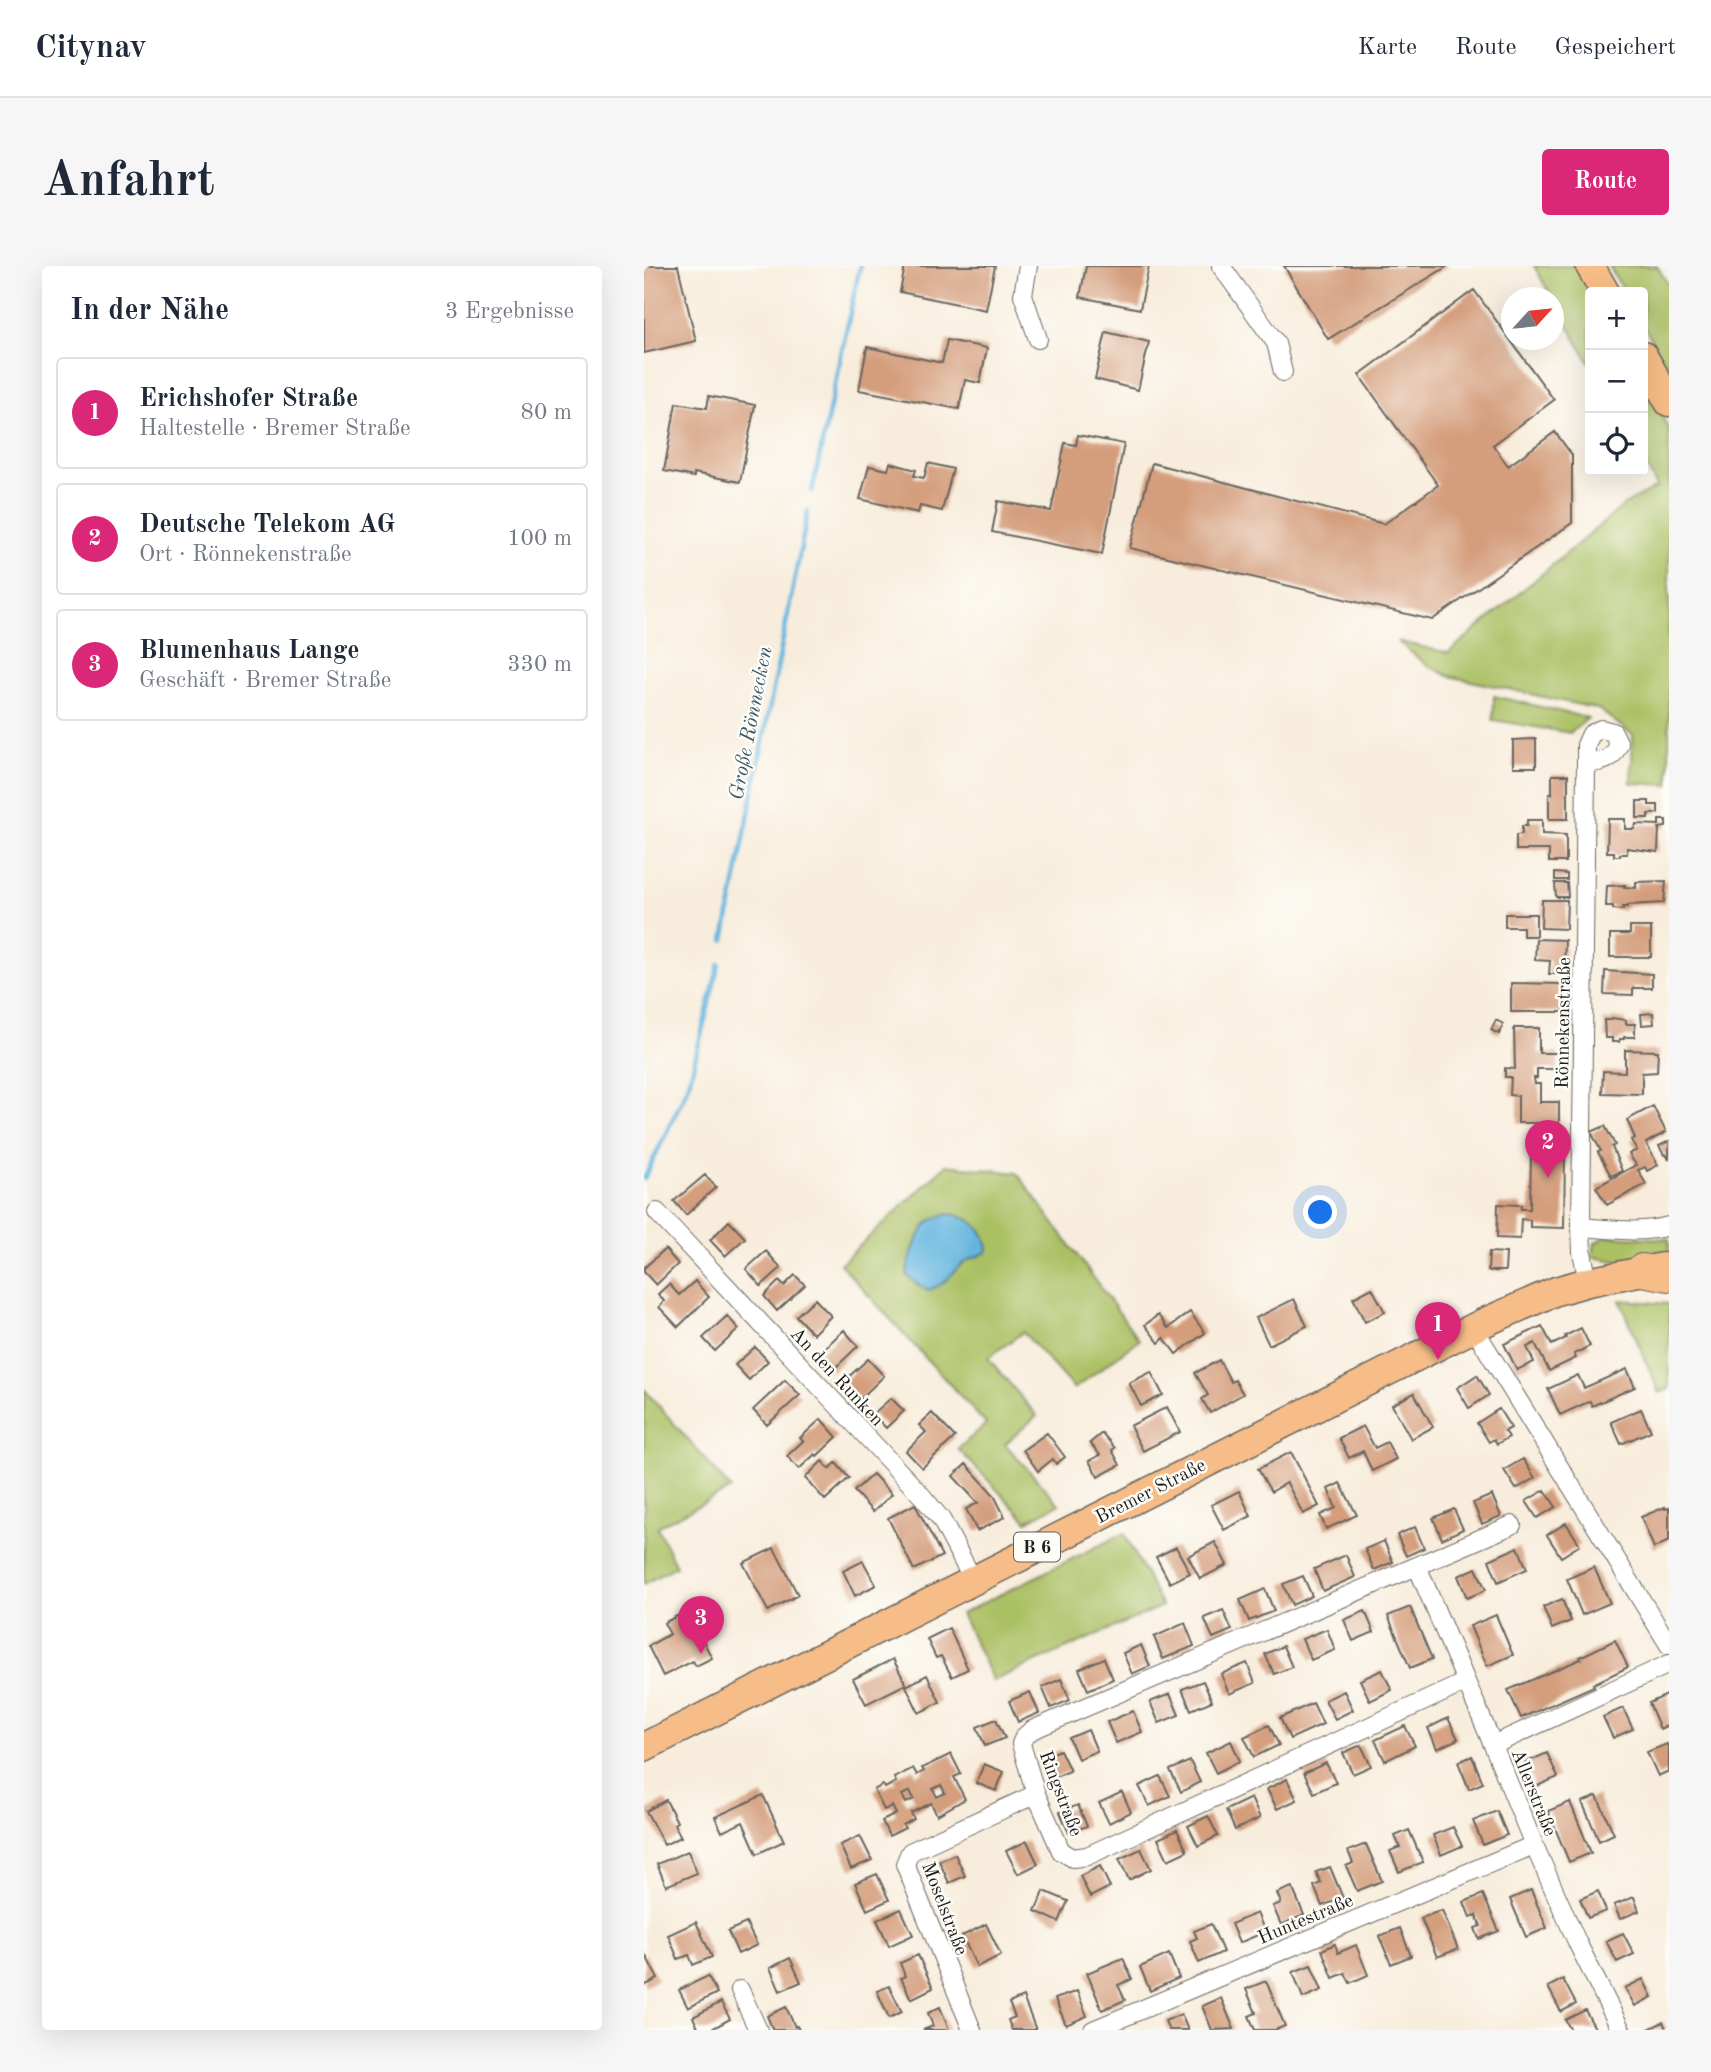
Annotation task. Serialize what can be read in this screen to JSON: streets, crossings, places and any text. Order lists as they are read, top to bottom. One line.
{"streets":{"main road":["Bremer Straße","B 6"],"street":["Rönnekenstraße","An den Runken","Allerstraße","Ringstraße","Moselstraße","Huntestraße"]},"crossings":[["Rönnekenstraße","Bremer Straße"],["An den Runken","Bremer Straße"],["Allerstraße","Huntestraße"],["Ringstraße","Moselstraße"]],"water":["Große Rönnecken"],"north":"top right","page":{"header":"Citynav","nav":["Karte","Route","Gespeichert"],"buttons":"Route","title":"Anfahrt","heading":["In der Nähe","3 Ergebnisse"],"map_buttons":["+","−"],"list":[{"mark":"1","name":"Erichshofer Straße","note":"Haltestelle · Bremer Straße","value":"80 m"},{"mark":"2","name":"Deutsche Telekom AG","note":"Ort · Rönnekenstraße","value":"100 m"},{"mark":"3","name":"Blumenhaus Lange","note":"Geschäft · Bremer Straße","value":"330 m"}],"pins":["2","1","3"]}}
